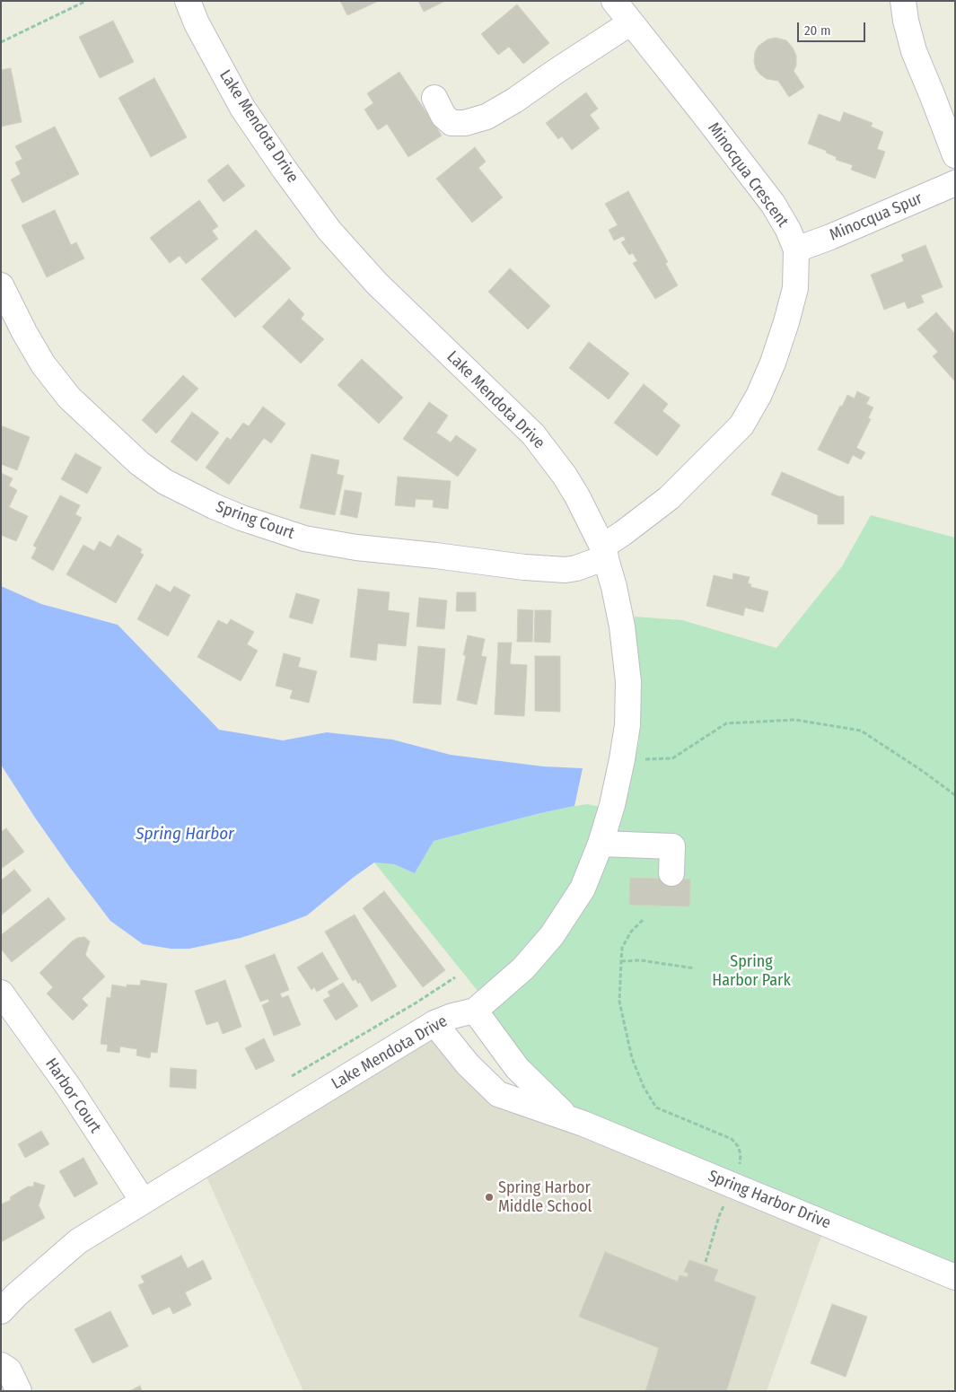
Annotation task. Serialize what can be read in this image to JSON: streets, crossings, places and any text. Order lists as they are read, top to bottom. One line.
{"streets":{"street":["Lake Mendota Drive","Minocqua Crescent","Minocqua Spur","Spring Court","Harbor Court","Spring Harbor Drive"]},"crossings":[["Lake Mendota Drive","Minocqua Crescent"],["Lake Mendota Drive","Spring Court"],["Lake Mendota Drive","Harbor Court"],["Lake Mendota Drive","Spring Harbor Drive"],["Minocqua Crescent","Minocqua Spur"],["Minocqua Crescent","Spring Court"]],"water":["Spring Harbor"],"parks":["Spring Harbor Park"],"places":["Spring Harbor Middle School"],"scale_bar":"20 m"}
